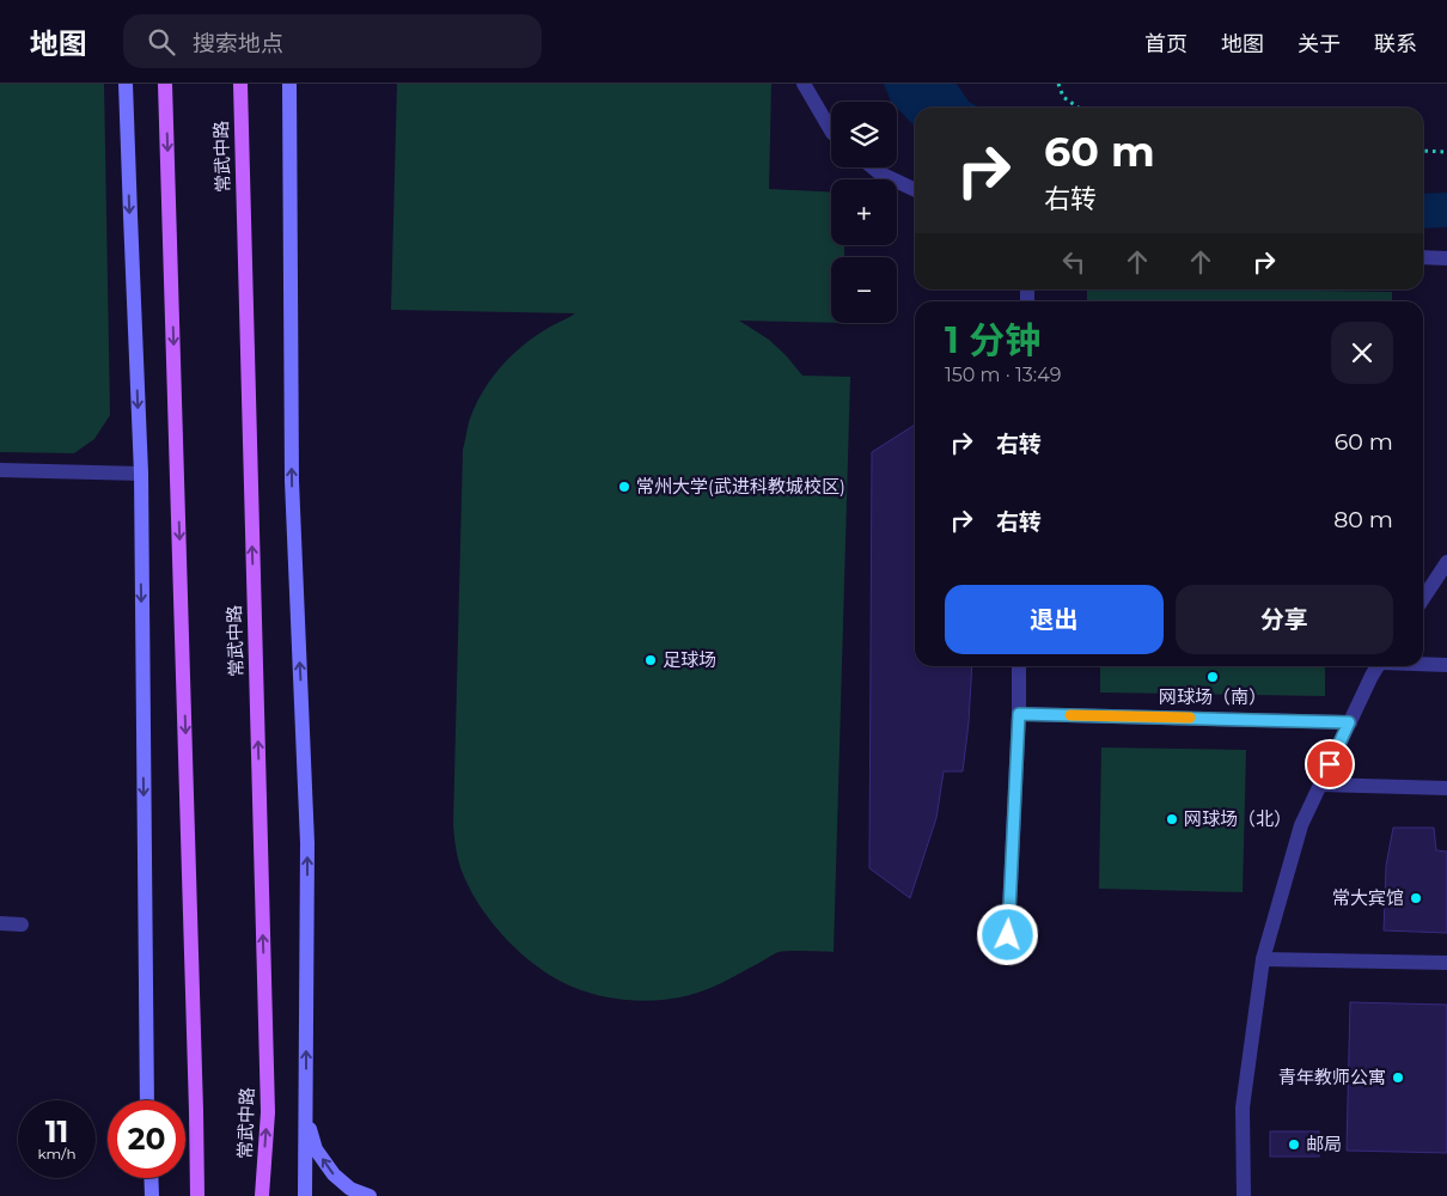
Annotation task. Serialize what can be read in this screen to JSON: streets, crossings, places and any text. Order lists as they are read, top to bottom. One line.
{"streets":{"main road":["常武中路"]},"places":["常州大学(武进科教城校区)","足球场","网球场（南）","网球场（北）","常大宾馆","青年教师公寓","邮局"],"page":{"header":"地图","search":"搜索地点","nav":["首页","地图","关于","联系"],"map_buttons":["+","−"],"turn":["60 m","右转"],"heading":["1 分钟","150 m · 13:49"],"list":[{"name":"右转","value":"60 m"},{"name":"右转","value":"80 m"}],"buttons":["退出","分享"],"speed":"11 km/h","limit":"20"}}
